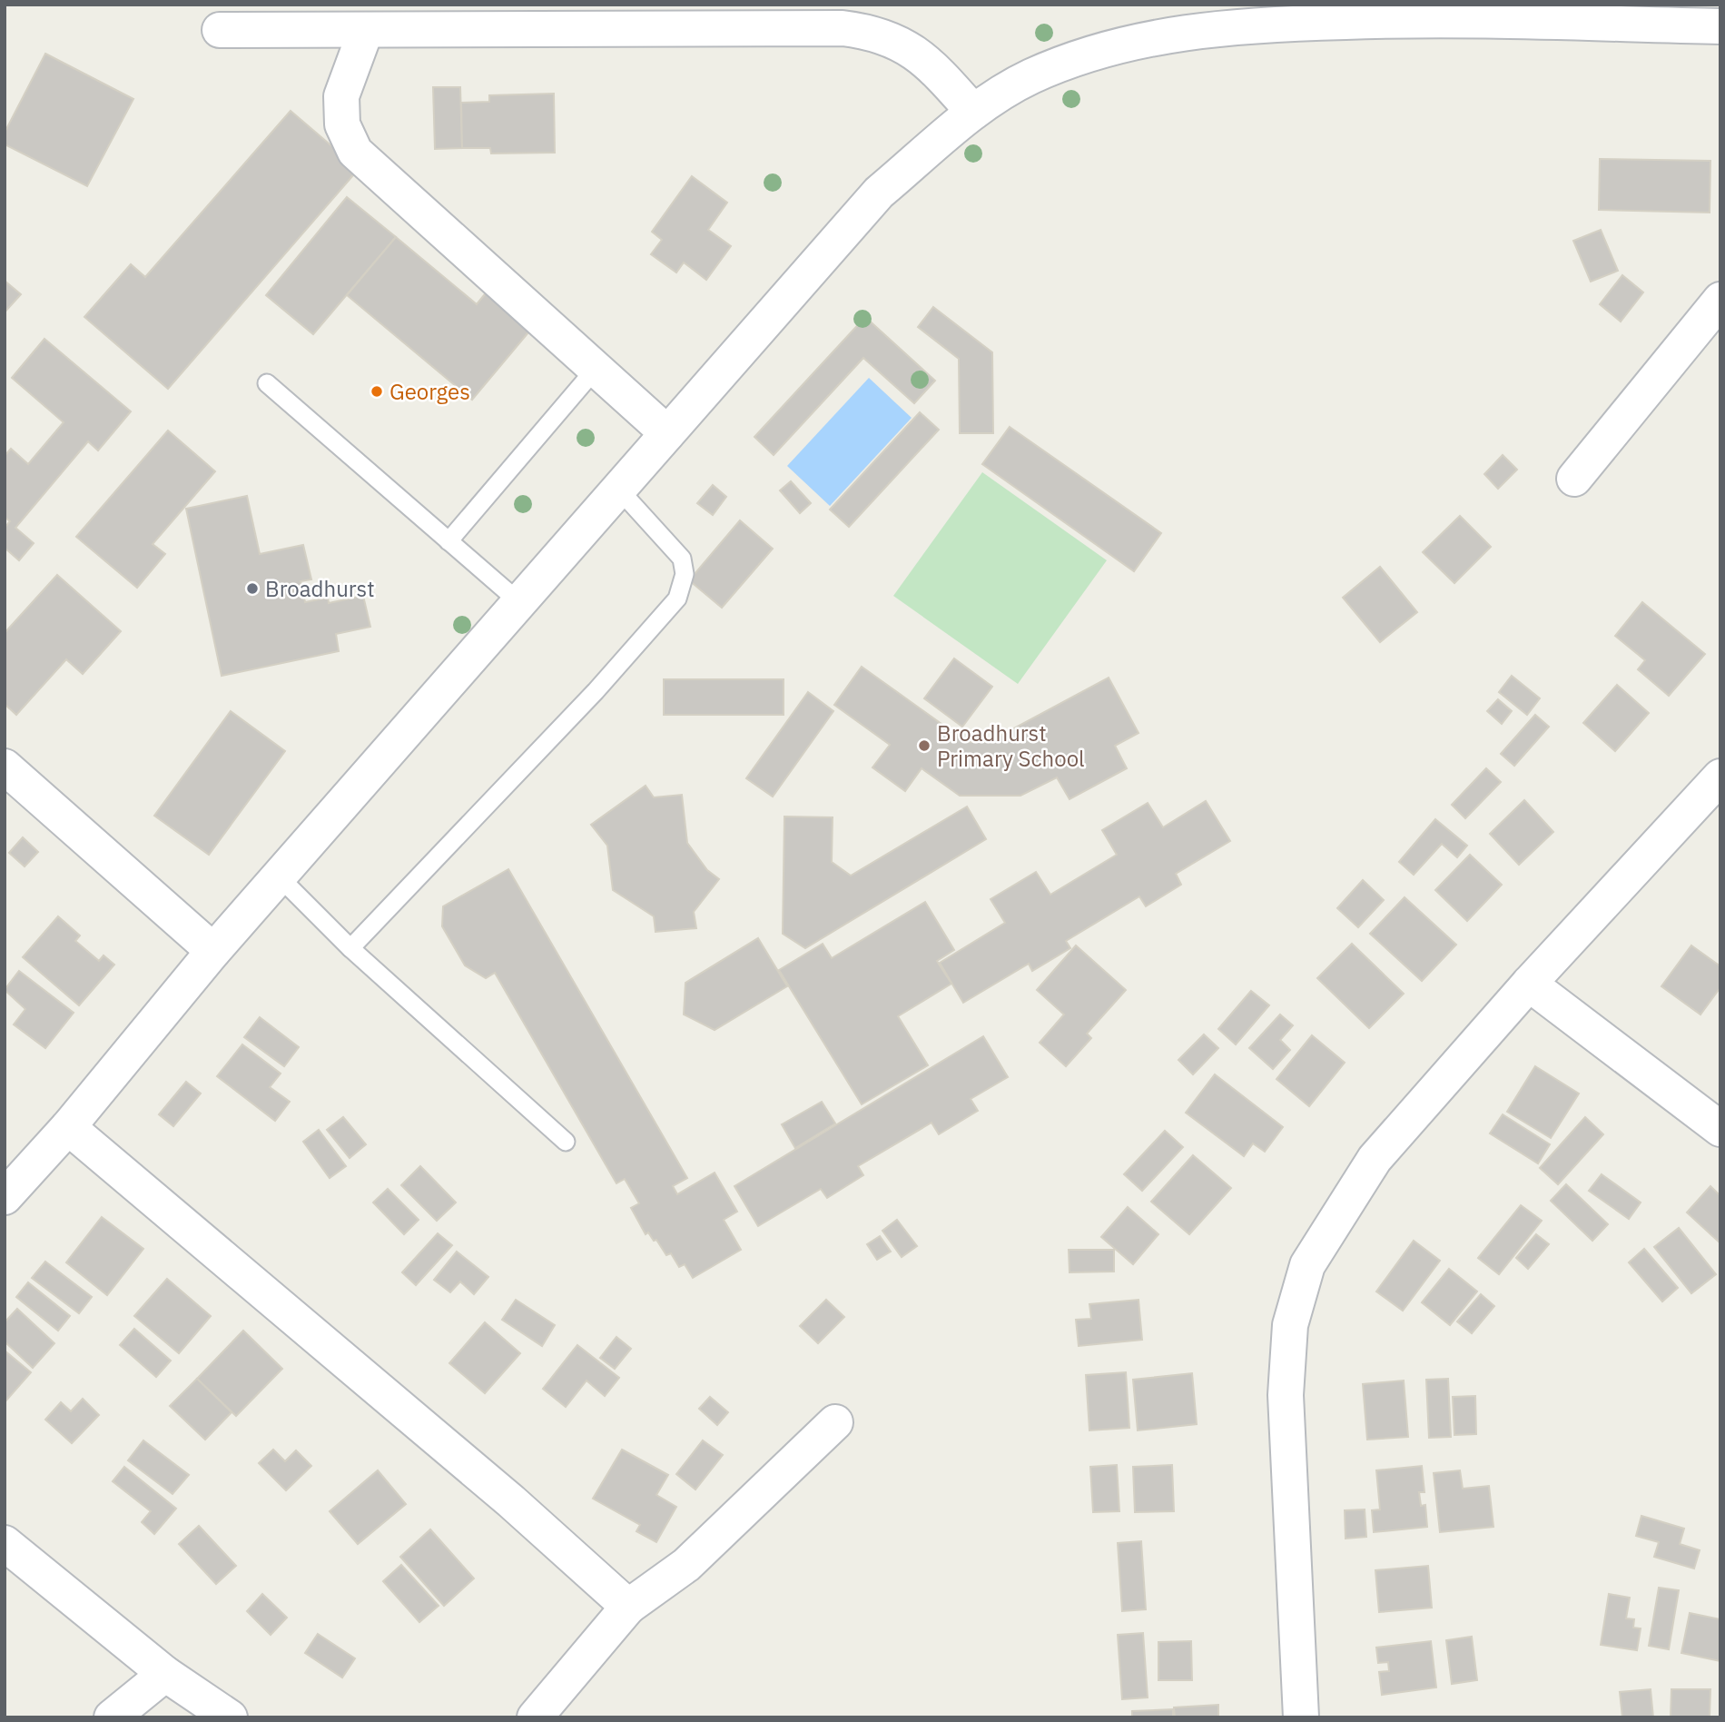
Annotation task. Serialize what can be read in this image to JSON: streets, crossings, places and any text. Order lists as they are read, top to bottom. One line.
{"places":["Georges","Broadhurst","Broadhurst Primary School"]}
